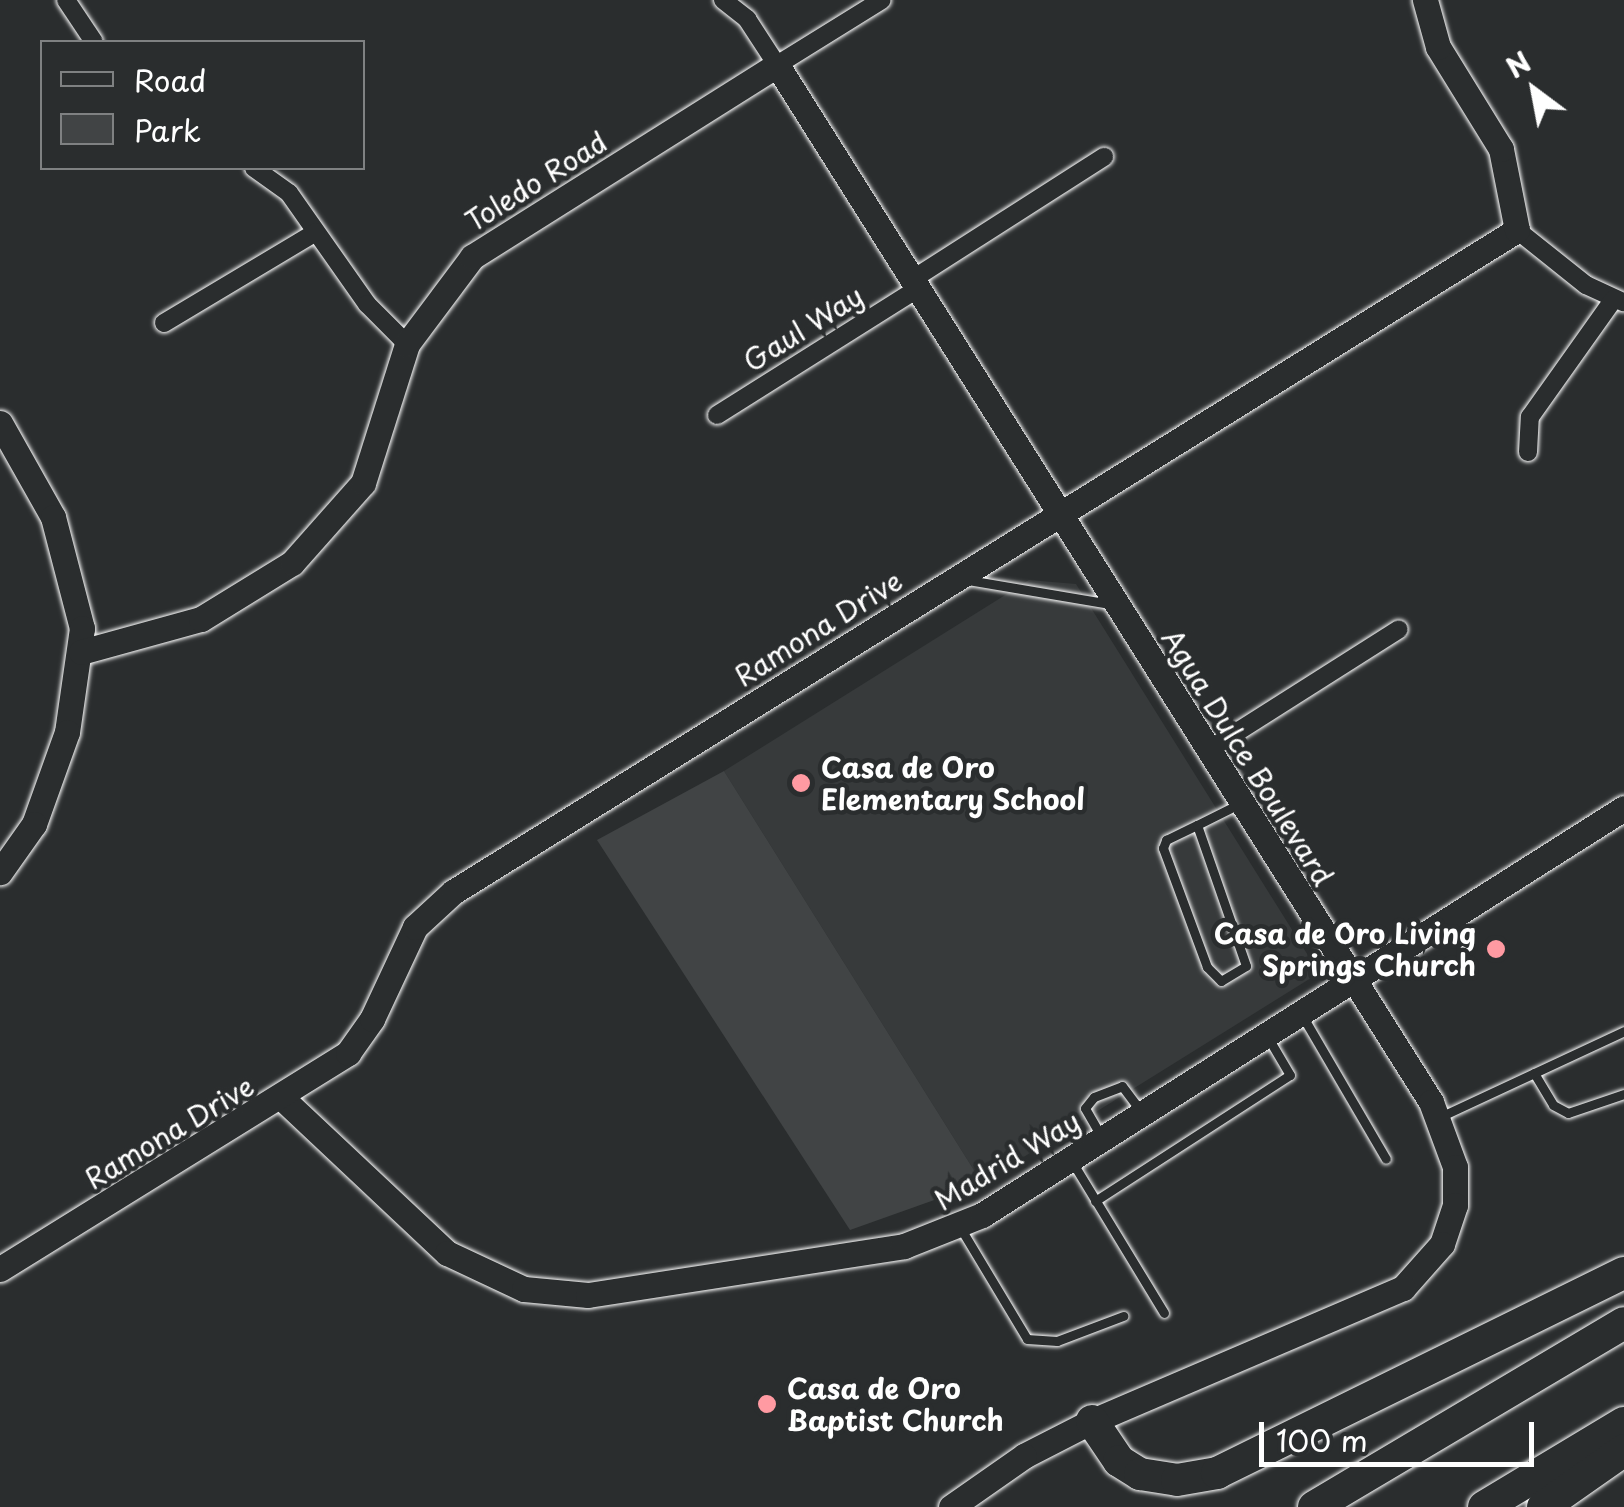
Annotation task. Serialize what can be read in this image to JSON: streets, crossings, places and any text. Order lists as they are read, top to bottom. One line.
{"streets":{"street":["Toledo Road","Gaul Way","Ramona Drive","Agua Dulce Boulevard","Madrid Way"]},"crossings":[["Toledo Road","Agua Dulce Boulevard"],["Gaul Way","Agua Dulce Boulevard"],["Ramona Drive","Agua Dulce Boulevard"],["Ramona Drive","Madrid Way"],["Agua Dulce Boulevard","Madrid Way"]],"places":["Casa de Oro Elementary School","Casa de Oro Living Springs Church","Casa de Oro Baptist Church"],"legend":["Road","Park"],"scale_bar":"100 m","north":"top left"}
